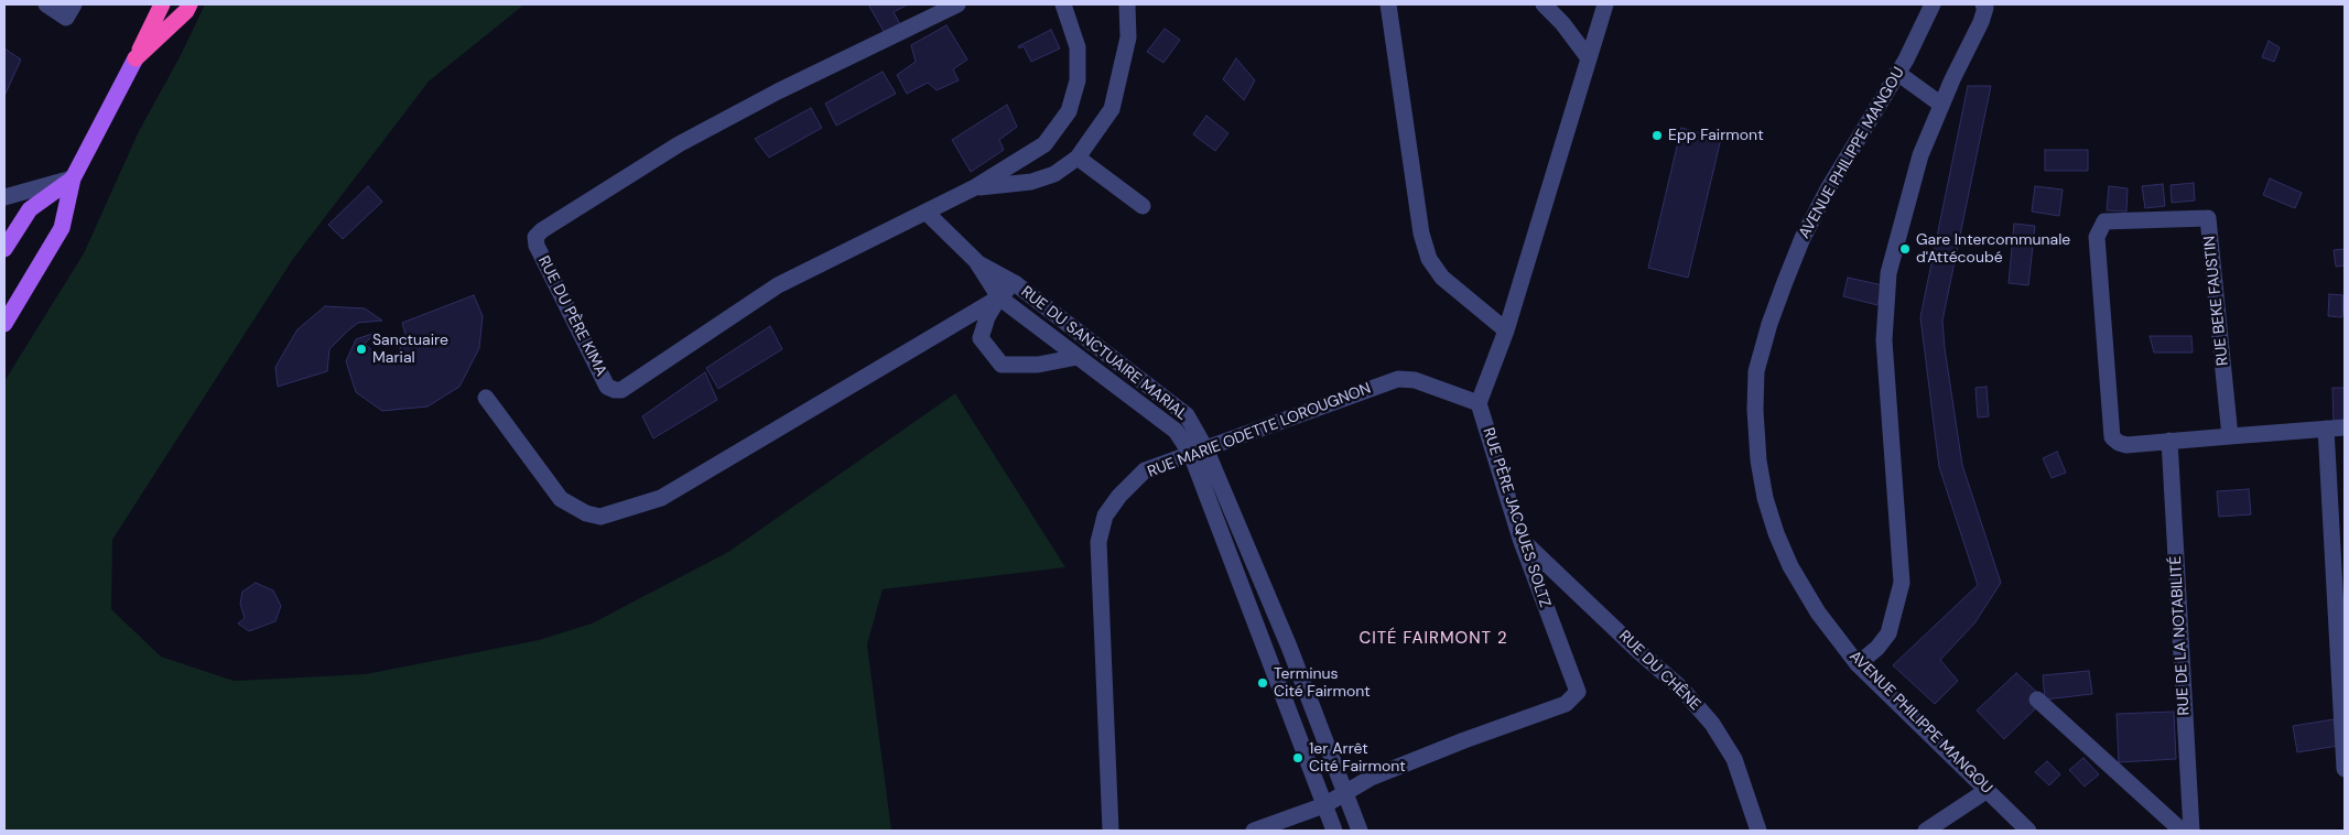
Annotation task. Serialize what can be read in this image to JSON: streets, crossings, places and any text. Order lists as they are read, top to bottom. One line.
{"streets":{"street":["AVENUE PHILIPPE MANGOU","RUE BEKE FAUSTIN","RUE DU PÈRE KIMA","RUE DU SANCTUAIRE MARIAL","RUE MARIE ODETTE LOROUGNON","RUE PÈRE JACQUES SOLTZ","RUE DE LA NOTABILITÉ","RUE DU CHÊNE"]},"crossings":[["RUE BEKE FAUSTIN","RUE DE LA NOTABILITÉ"],["RUE DU PÈRE KIMA","RUE DU SANCTUAIRE MARIAL"],["RUE DU SANCTUAIRE MARIAL","RUE MARIE ODETTE LOROUGNON"],["RUE DU SANCTUAIRE MARIAL","RUE PÈRE JACQUES SOLTZ"],["RUE MARIE ODETTE LOROUGNON","RUE PÈRE JACQUES SOLTZ"],["RUE PÈRE JACQUES SOLTZ","RUE DU CHÊNE"]],"districts":["CITÉ FAIRMONT 2"],"places":["Epp Fairmont","Gare Intercommunale d'Attécoubé","Sanctuaire Marial","Terminus Cité Fairmont","1er Arrêt Cité Fairmont"]}
